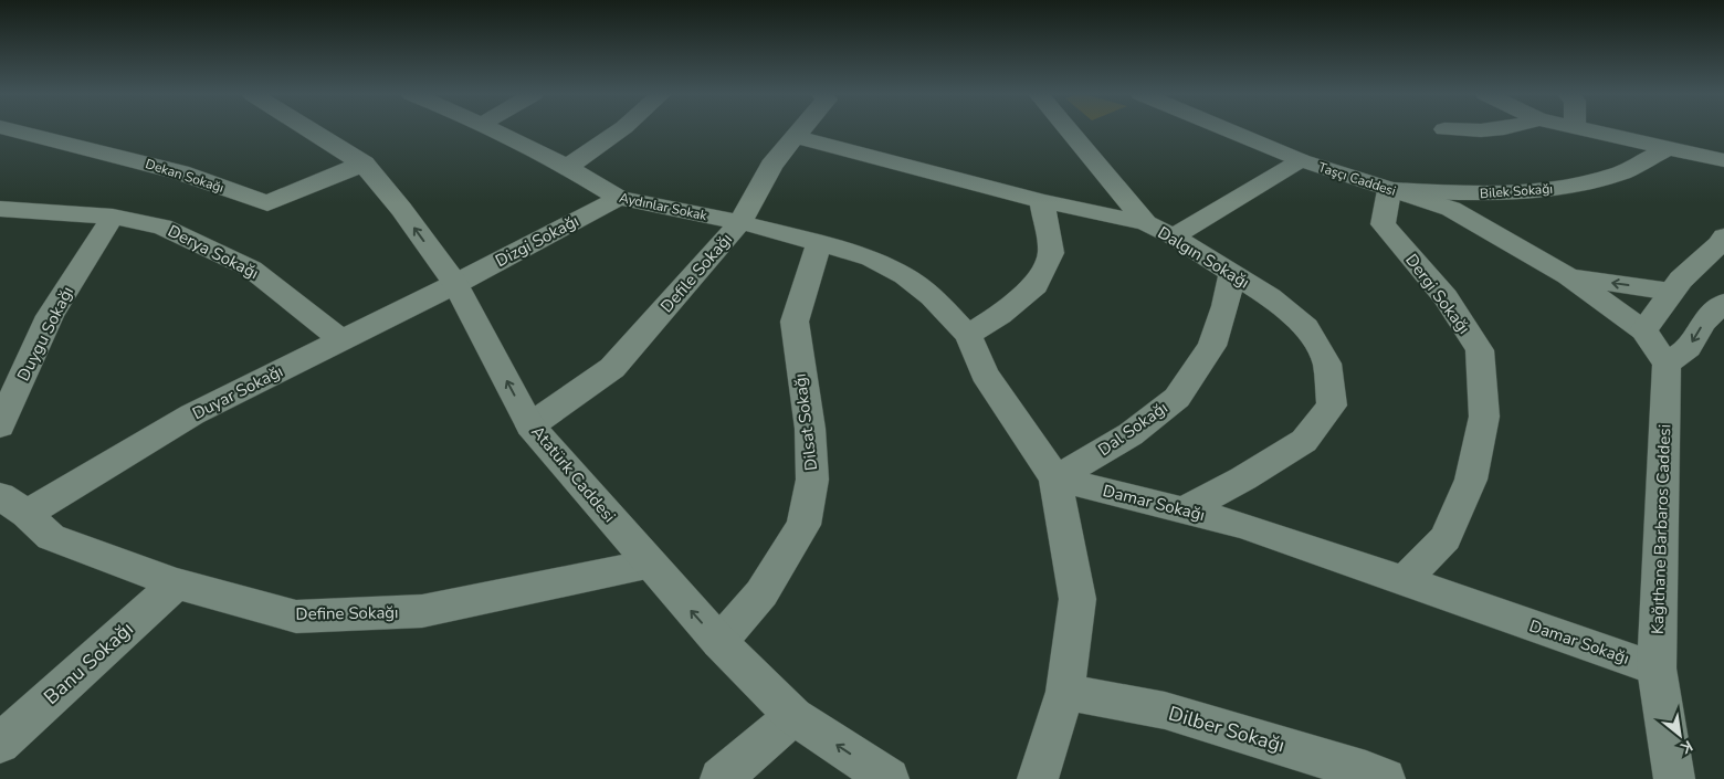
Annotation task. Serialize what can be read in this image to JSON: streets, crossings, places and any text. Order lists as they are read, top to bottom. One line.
{"streets":{"street":["Dekan Sokağı","Taşçı Caddesi","Bilek Sokağı","Aydınlar Sokak","Dizgi Sokağı","Derya Sokağı","Dalgın Sokağı","Defile Sokağı","Dergi Sokağı","Duygu Sokağı","Duyar Sokağı","Dilsat Sokağı","Dal Sokağı","Atatürk Caddesi","Damar Sokağı","Kağıthane Barbaros Caddesi","Define Sokağı","Banu Sokağı","Dilber Sokağı"]},"crossings":[["Dekan Sokağı","Atatürk Caddesi"],["Taşçı Caddesi","Bilek Sokağı"],["Taşçı Caddesi","Dergi Sokağı"],["Taşçı Caddesi","Kağıthane Barbaros Caddesi"],["Bilek Sokağı","Dergi Sokağı"],["Aydınlar Sokak","Dizgi Sokağı"],["Aydınlar Sokak","Defile Sokağı"],["Dizgi Sokağı","Duyar Sokağı"],["Dizgi Sokağı","Atatürk Caddesi"],["Derya Sokağı","Duygu Sokağı"],["Derya Sokağı","Duyar Sokağı"],["Dalgın Sokağı","Defile Sokağı"],["Dalgın Sokağı","Dal Sokağı"],["Dalgın Sokağı","Damar Sokağı"],["Defile Sokağı","Atatürk Caddesi"],["Dergi Sokağı","Damar Sokağı"],["Duyar Sokağı","Atatürk Caddesi"],["Duyar Sokağı","Define Sokağı"],["Dilsat Sokağı","Atatürk Caddesi"],["Dal Sokağı","Damar Sokağı"],["Atatürk Caddesi","Define Sokağı"],["Damar Sokağı","Kağıthane Barbaros Caddesi"],["Define Sokağı","Banu Sokağı"]],"one_way":["Atatürk Caddesi"],"north":"bottom right"}
